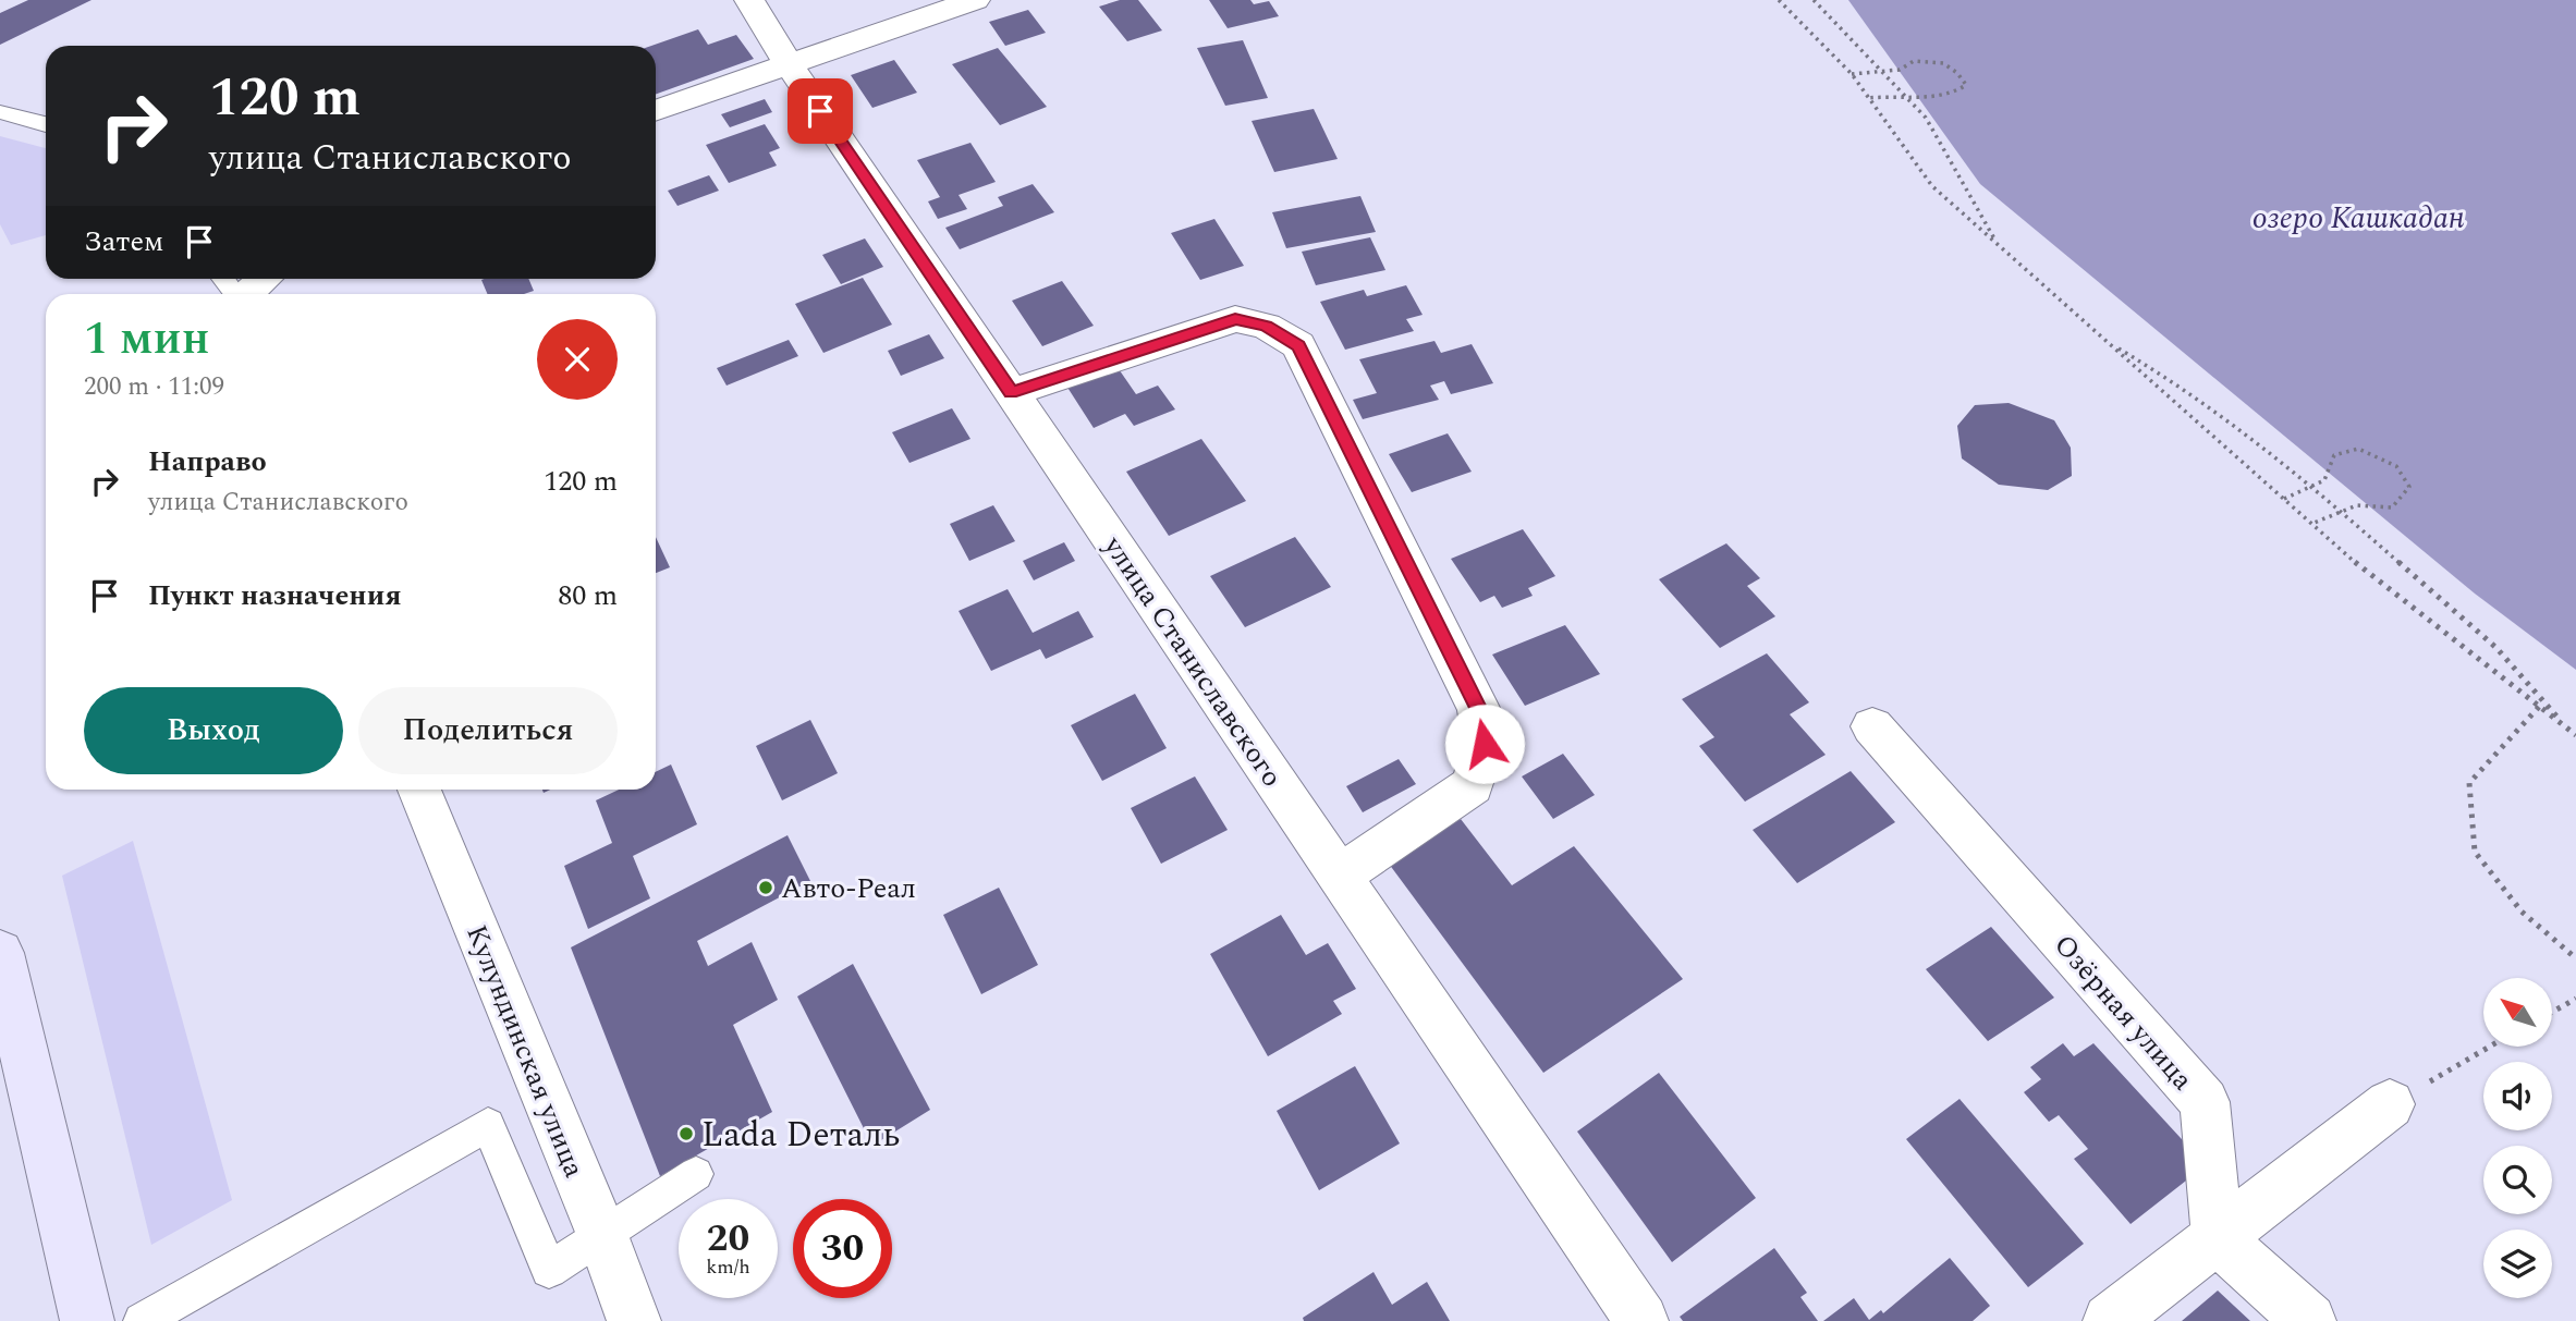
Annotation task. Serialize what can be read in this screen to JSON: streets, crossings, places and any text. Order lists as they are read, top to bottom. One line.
{"streets":{"street":["улица Станиславского","Озёрная улица","Кулундинская улица"]},"water":["озеро Кашкадан"],"places":["Авто-Реал","Lada Dеталь"],"north":"top left","page":{"turn":["120 m","улица Станиславского"],"then":"Затем","heading":["1 мин","200 m · 11:09"],"list":[{"name":"Направо","note":"улица Станиславского","value":"120 m"},{"name":"Пункт назначения","value":"80 m"}],"buttons":["Выход","Поделиться"],"speed":"20 km/h","limit":"30"}}
